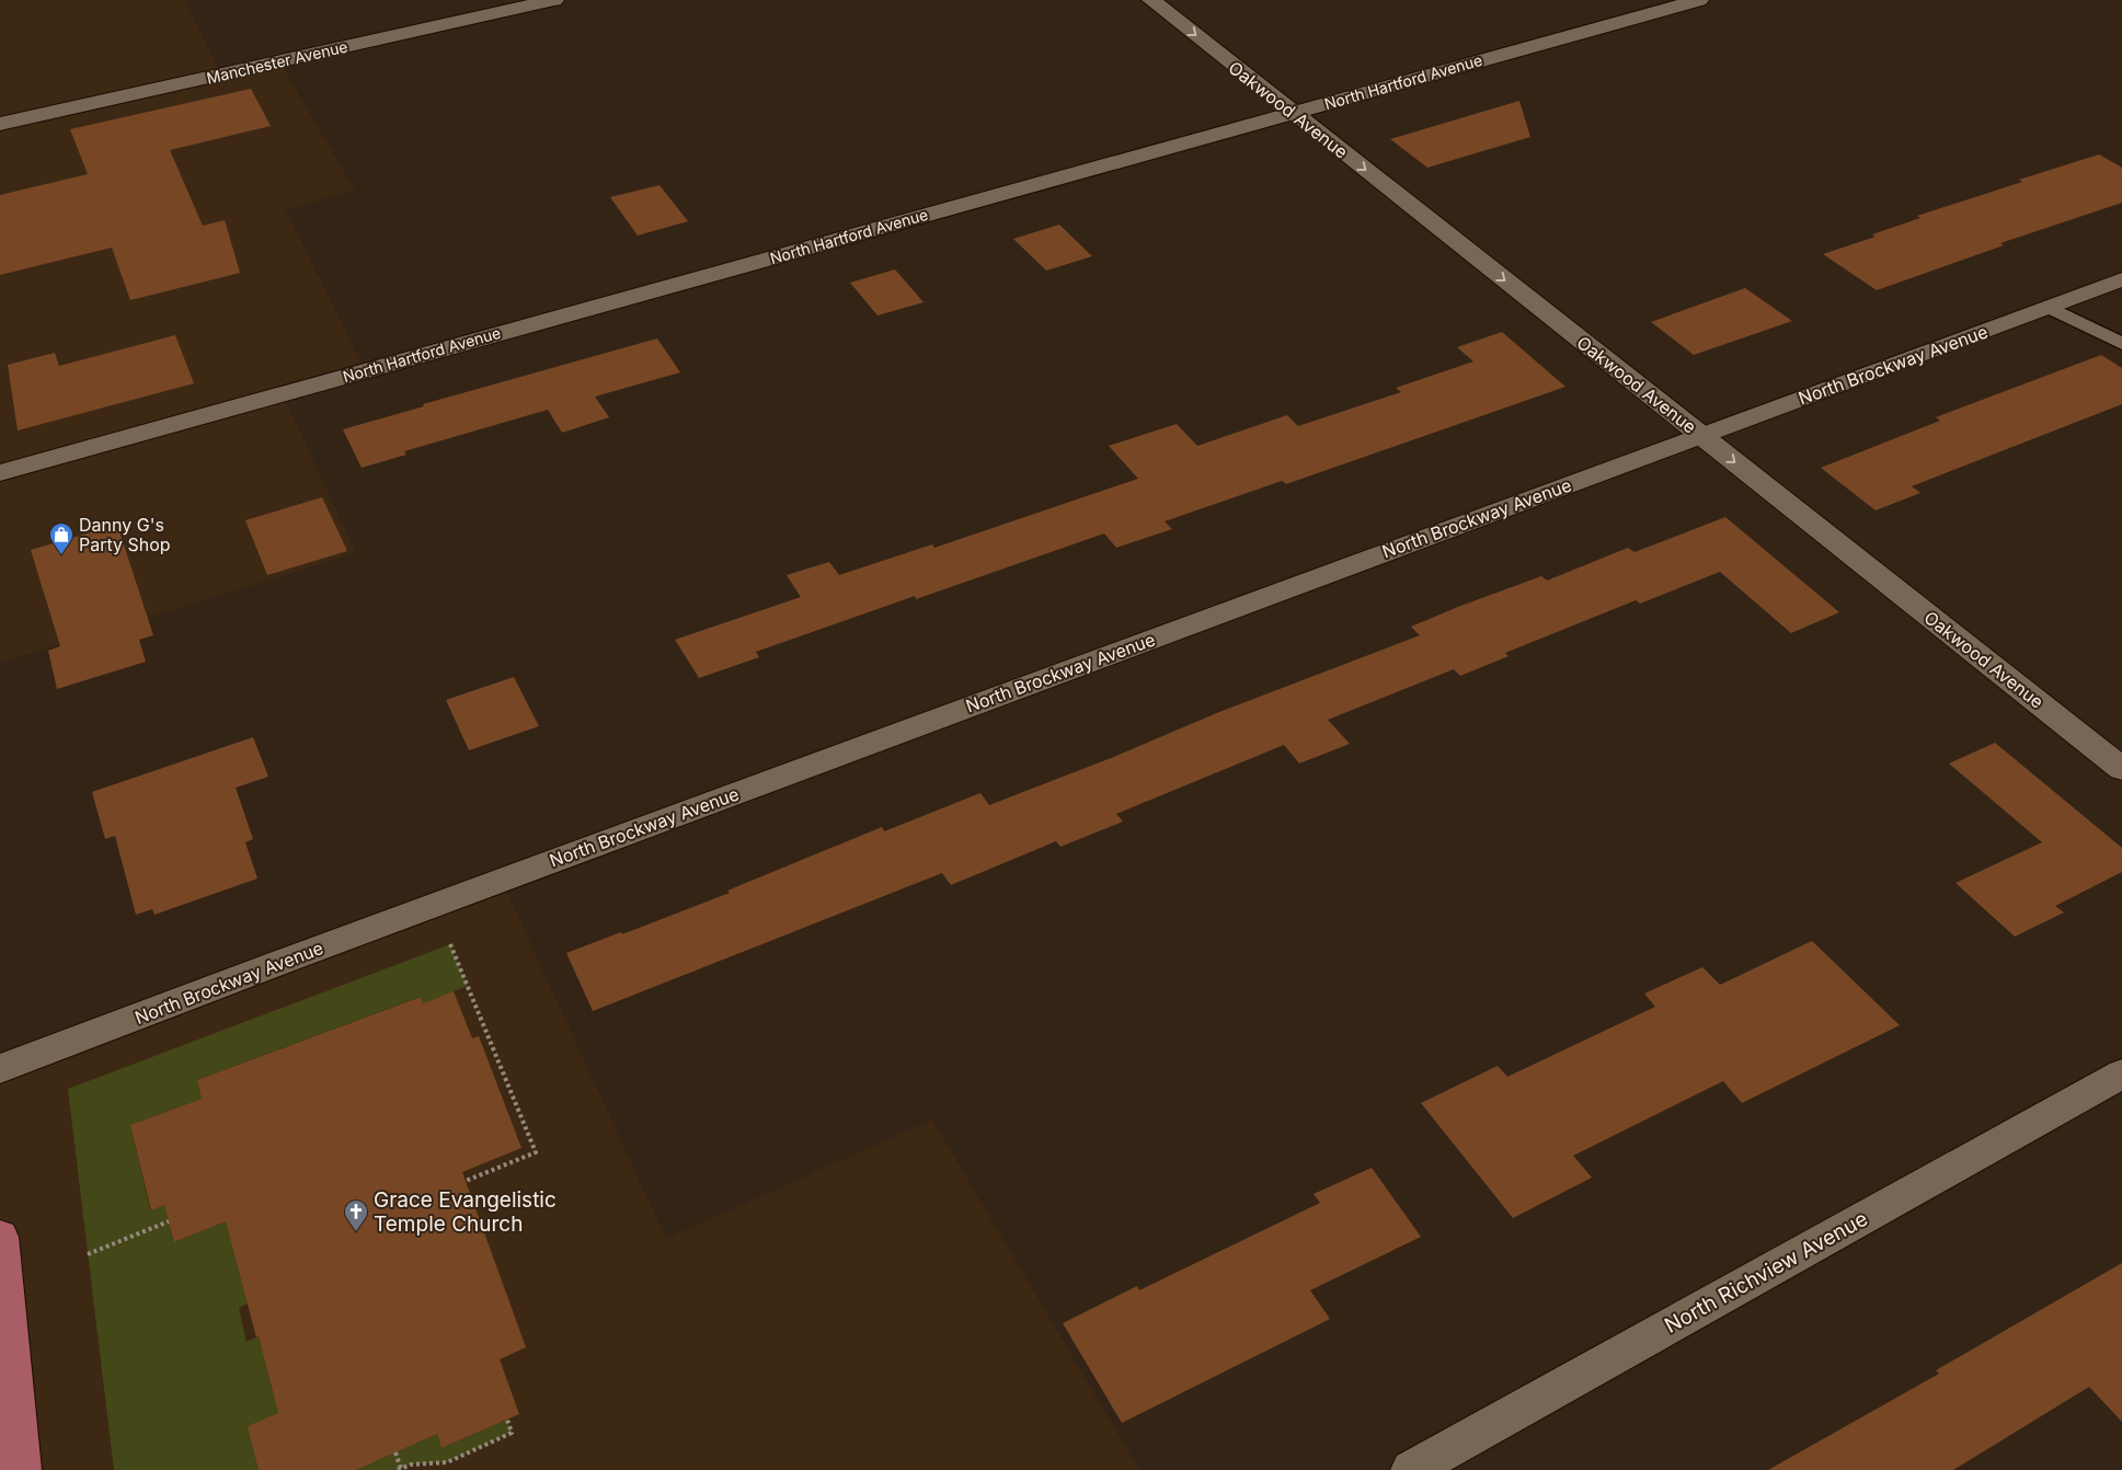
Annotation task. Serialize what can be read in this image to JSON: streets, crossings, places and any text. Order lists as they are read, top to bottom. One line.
{"streets":{"street":["Manchester Avenue","North Hartford Avenue","Oakwood Avenue","North Brockway Avenue","North Richview Avenue"]},"crossings":[["North Hartford Avenue","Oakwood Avenue"],["Oakwood Avenue","North Brockway Avenue"]],"one_way":["Oakwood Avenue"],"places":{"shop":["Danny G's Party Shop"],"church":["Grace Evangelistic Temple Church"]}}
